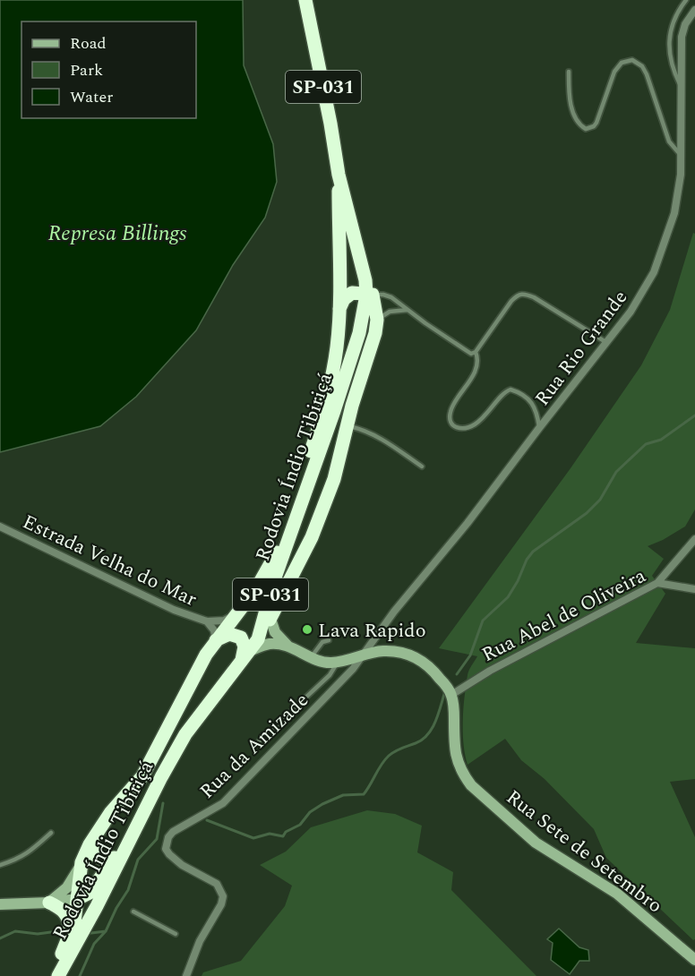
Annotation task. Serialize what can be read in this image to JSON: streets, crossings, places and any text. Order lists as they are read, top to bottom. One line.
{"streets":{"highway":["SP-031","Rodovia Índio Tibiriçá"],"street":["Rua Rio Grande","Estrada Velha do Mar","Rua Abel de Oliveira","Rua da Amizade","Rua Sete de Setembro"]},"crossings":[["Rua Rio Grande","Rua da Amizade"],["Rua Abel de Oliveira","Rua Sete de Setembro"]],"water":["Represa Billings"],"places":["Lava Rapido"],"legend":["Road","Park","Water"]}
